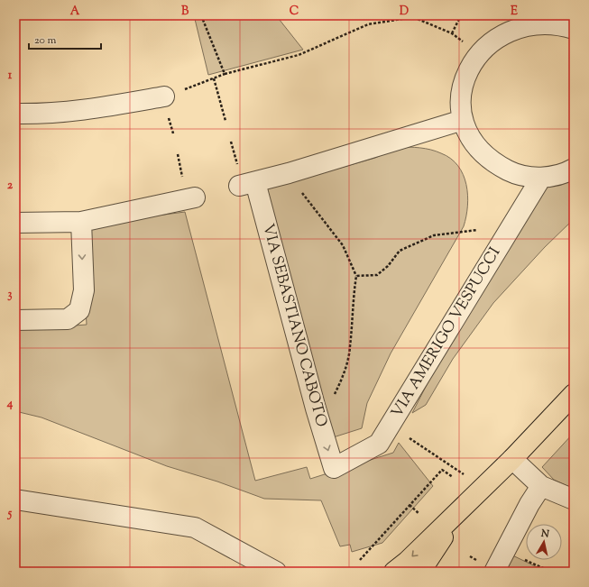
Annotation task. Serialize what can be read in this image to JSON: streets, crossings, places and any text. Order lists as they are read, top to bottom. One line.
{"streets":{"street":["VIA SEBASTIANO CABOTO","VIA AMERIGO VESPUCCI"]},"crossings":[["VIA SEBASTIANO CABOTO","VIA AMERIGO VESPUCCI"]],"scale_bar":"20 m","north":"top","grid":{"columns":["A","B","C","D","E"],"rows":["1","2","3","4","5"]}}
